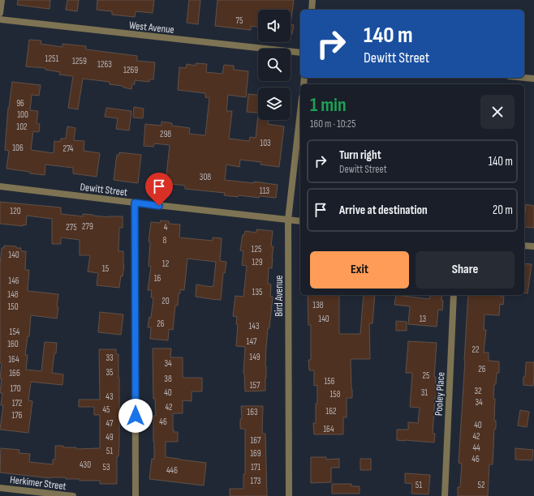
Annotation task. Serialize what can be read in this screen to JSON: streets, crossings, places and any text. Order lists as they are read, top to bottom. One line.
{"streets":{"street":["West Avenue","Dewitt Street","Bird Avenue","Pooley Place","Herkimer Street"]},"crossings":[["Dewitt Street","Bird Avenue"]],"house_numbers":["75","1251","1259","1263","1269","96","100","102","298","103","106","274","308","113","120","279","275","4","8","125","140","129","12","15","16","146","135","148","20","138","150","140","13","26","143","154","147","160","22","149","33","164","34","26","35","166","25","38","156","157","170","32","40","31","158","43","34","172","42","45","162","163","176","46","47","40","164","42","49","167","44","51","169","46","430","53","171","446","173","51","52"],"page":{"turn":["140 m","Dewitt Street"],"heading":["1 min","160 m · 10:25"],"list":[{"name":"Turn right","note":"Dewitt Street","value":"140 m"},{"name":"Arrive at destination","value":"20 m"}],"buttons":["Exit","Share"]}}
